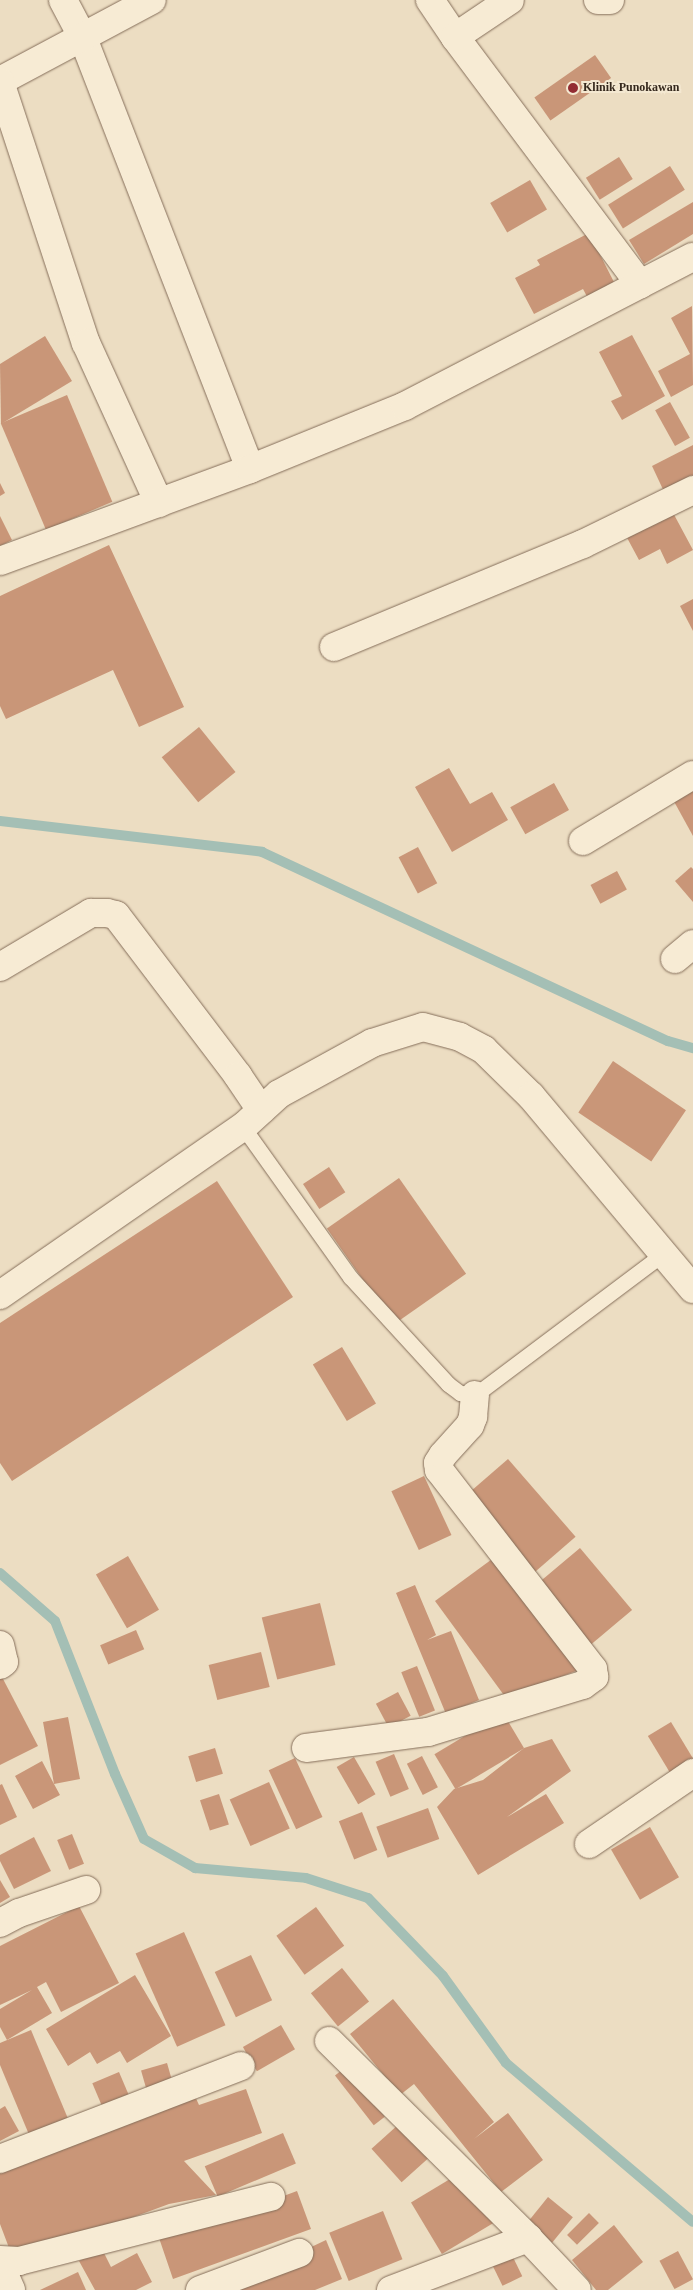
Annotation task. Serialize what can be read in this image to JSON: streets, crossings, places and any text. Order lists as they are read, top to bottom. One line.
{"places":["Klinik Punokawan"]}
